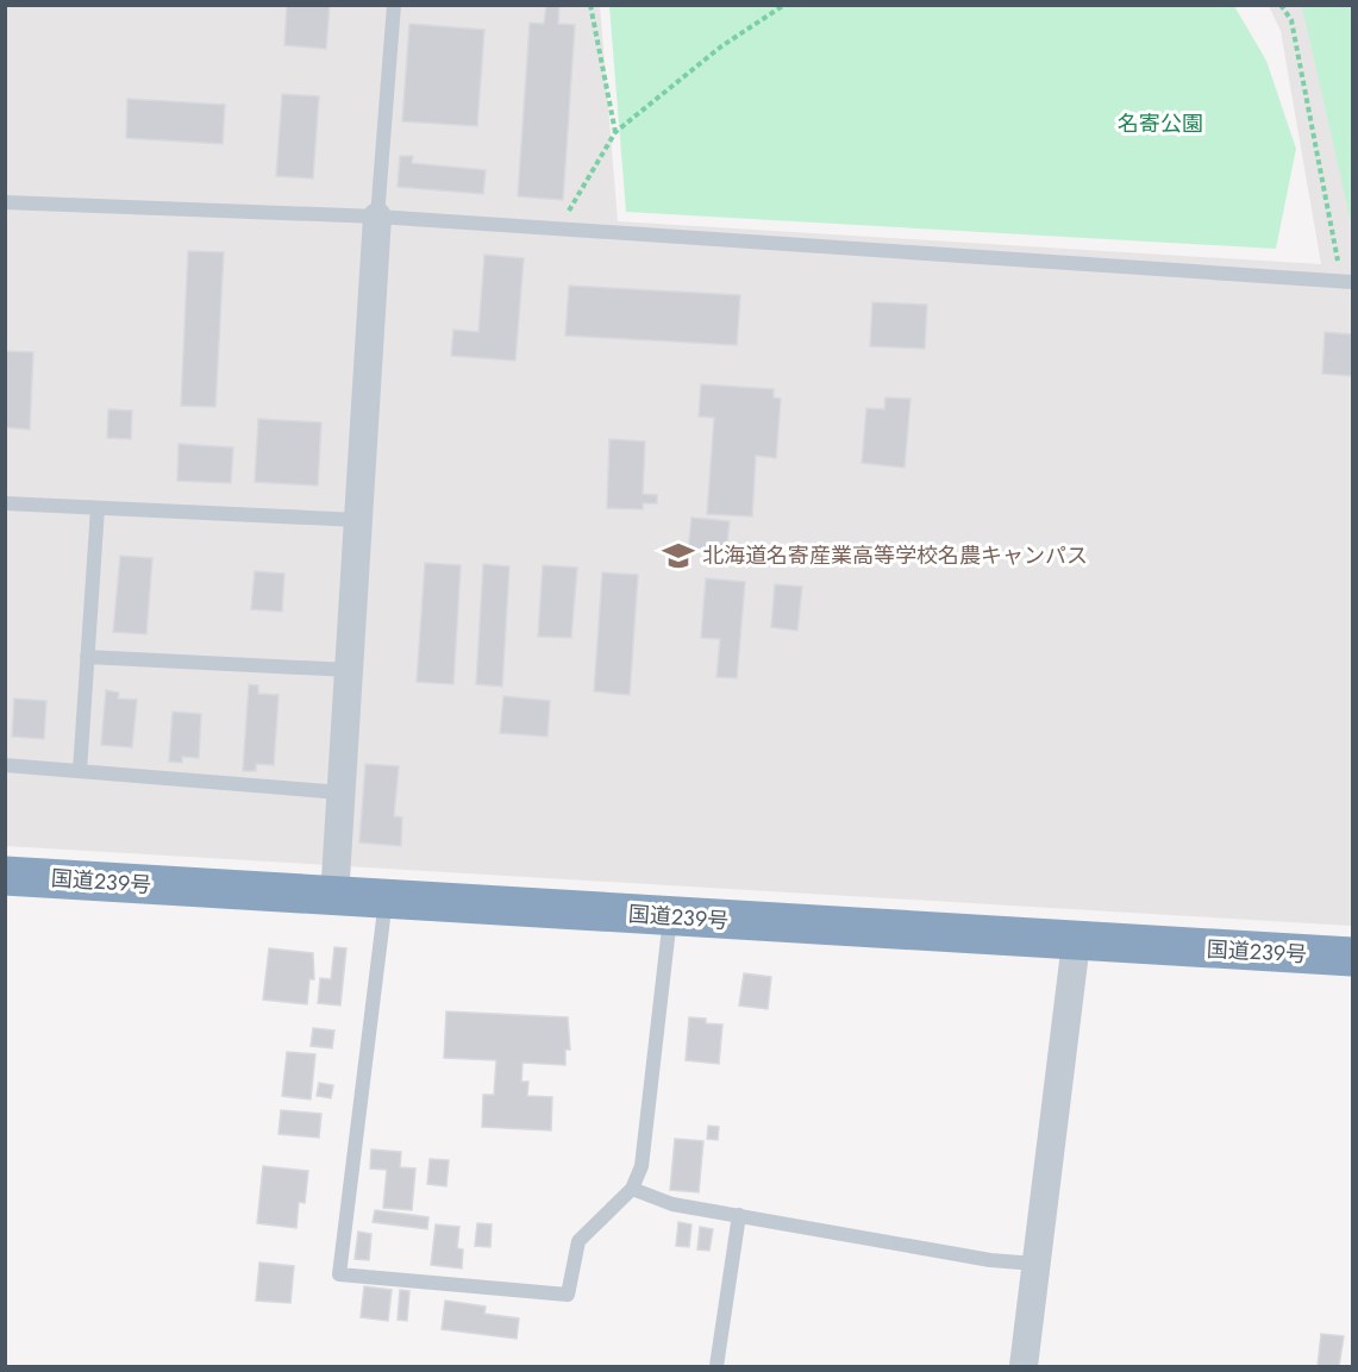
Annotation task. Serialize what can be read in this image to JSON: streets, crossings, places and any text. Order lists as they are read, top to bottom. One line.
{"streets":{"highway":["国道239号"]},"parks":["名寄公園"],"places":{"school or university":["北海道名寄産業高等学校名農キャンパス"]}}
